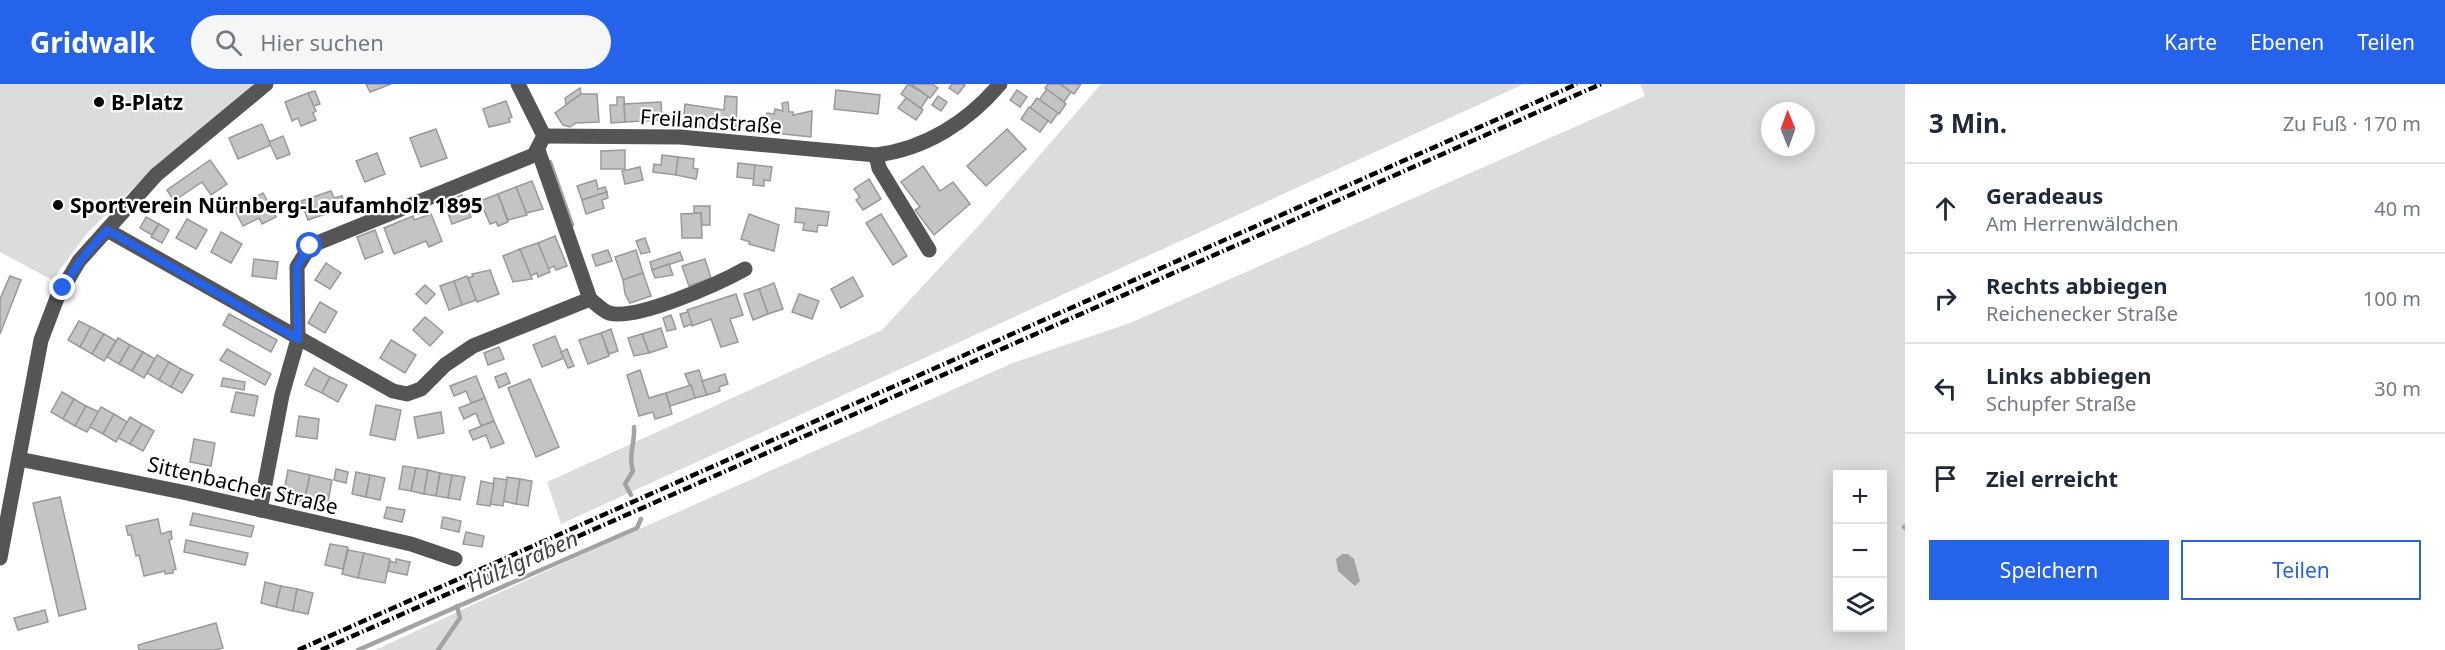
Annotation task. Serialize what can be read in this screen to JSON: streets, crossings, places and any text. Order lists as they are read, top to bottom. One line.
{"streets":{"street":["Freilandstraße","Sittenbacher Straße"]},"water":["Hülzlgraben"],"places":["B-Platz","Sportverein Nürnberg-Laufamholz 1895"],"north":"top","page":{"header":"Gridwalk","search":"Hier suchen","nav":["Karte","Ebenen","Teilen"],"heading":["3 Min.","Zu Fuß · 170 m"],"list":[["Geradeaus","Am Herrenwäldchen","40 m"],["Rechts abbiegen","Reichenecker Straße","100 m"],["Links abbiegen","Schupfer Straße","30 m"],"Ziel erreicht"],"map_buttons":["+","−"],"buttons":["Speichern","Teilen"]}}
